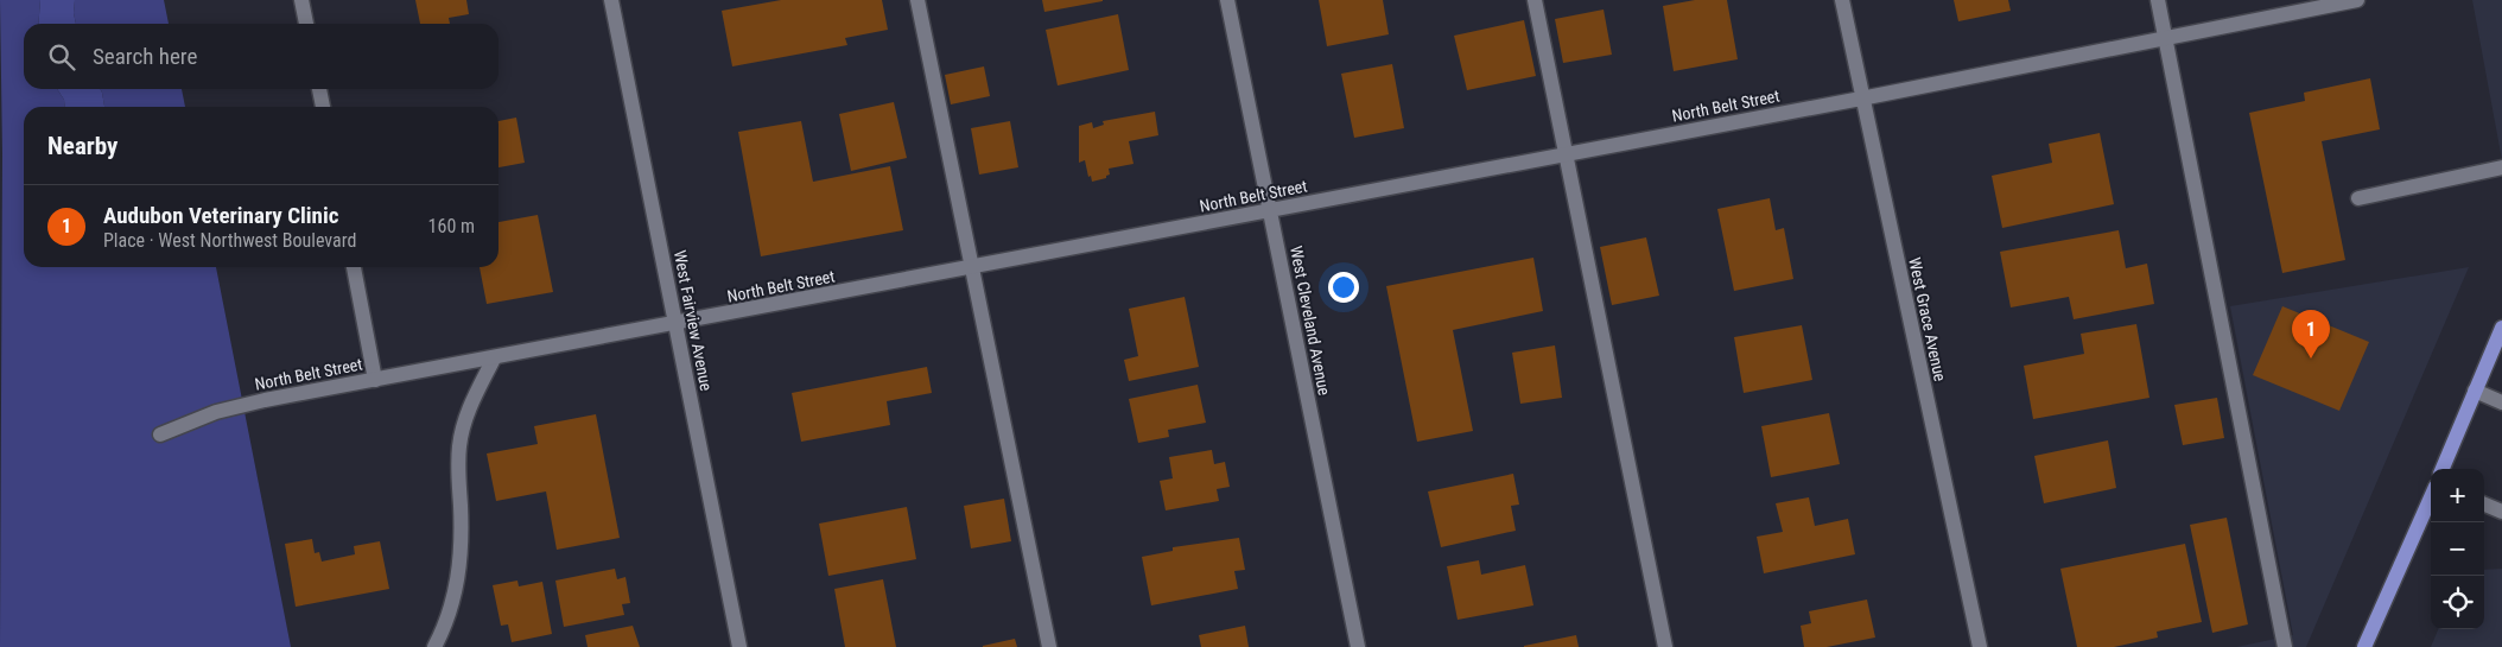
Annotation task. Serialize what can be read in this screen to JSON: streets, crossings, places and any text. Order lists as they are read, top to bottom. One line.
{"streets":{"street":["North Belt Street","West Grace Avenue","West Fairview Avenue","West Cleveland Avenue"]},"crossings":[["North Belt Street","West Grace Avenue"],["North Belt Street","West Fairview Avenue"],["North Belt Street","West Cleveland Avenue"]],"page":{"search":"Search here","heading":"Nearby","list":[{"mark":"1","name":"Audubon Veterinary Clinic","note":"Place · West Northwest Boulevard","value":"160 m"}],"pins":"1","map_buttons":["+","−"]}}
